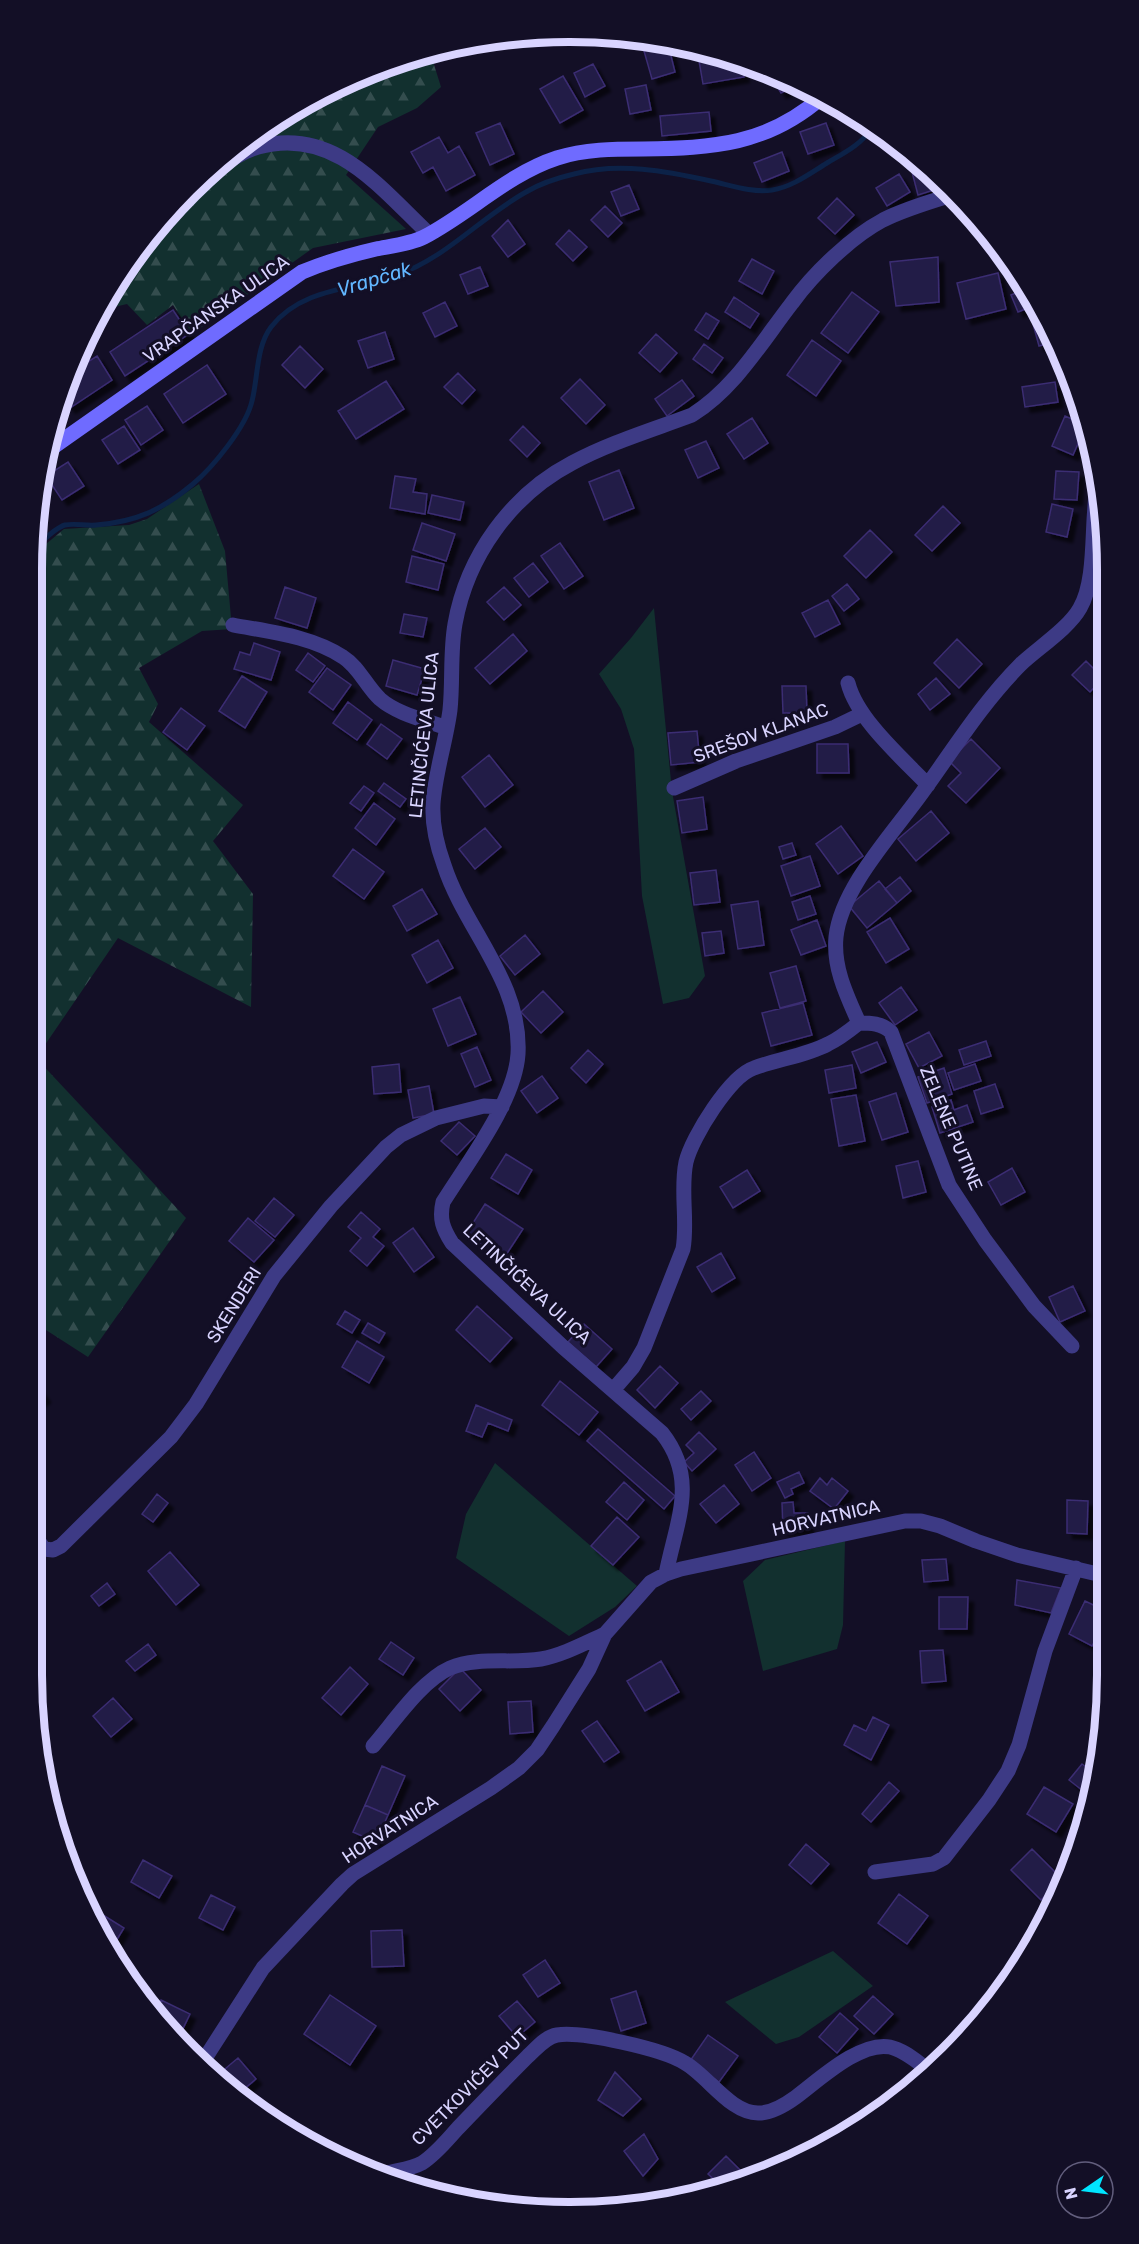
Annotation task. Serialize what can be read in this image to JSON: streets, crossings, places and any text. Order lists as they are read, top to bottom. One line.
{"streets":{"street":["VRAPČANSKA ULICA","SREŠOV KLANAC","LETINČIĆEVA ULICA","ZELENE PUTINE","SKENDERI","HORVATNICA","CVETKOVIĆEV PUT"]},"crossings":[["LETINČIĆEVA ULICA","SKENDERI"],["LETINČIĆEVA ULICA","HORVATNICA"]],"water":["Vrapčak"],"north":"left"}
